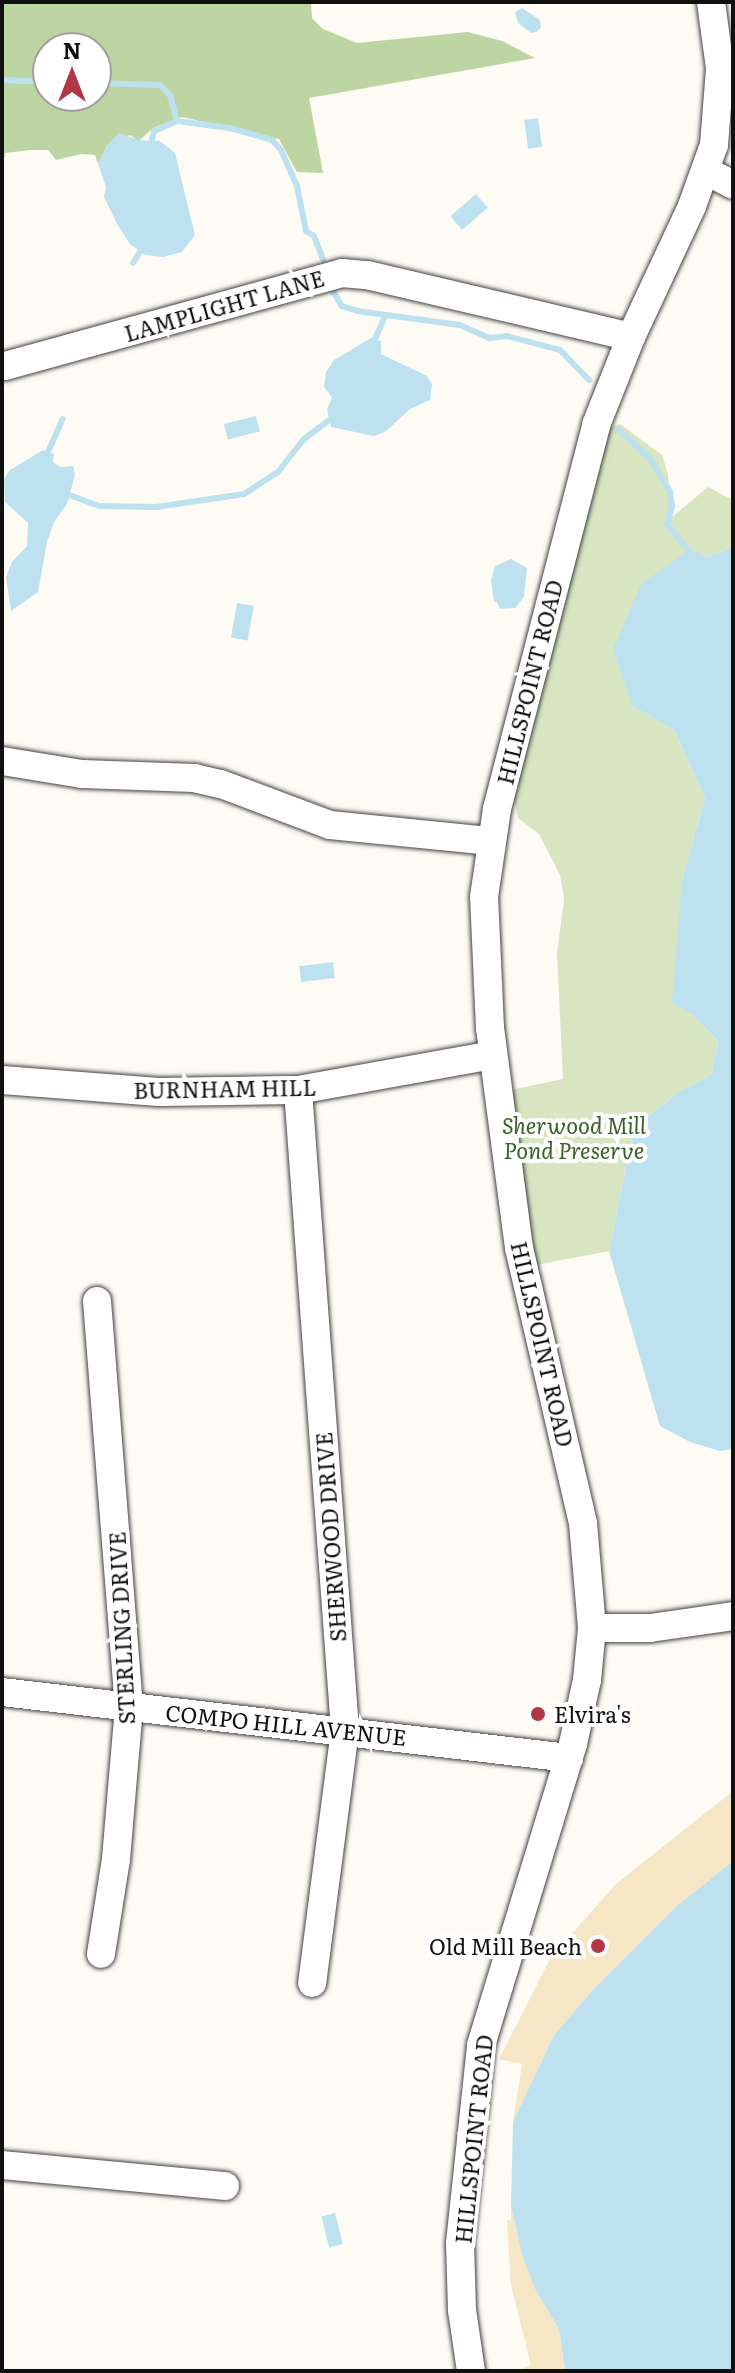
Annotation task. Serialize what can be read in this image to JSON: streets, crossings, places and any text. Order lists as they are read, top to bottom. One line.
{"streets":{"street":["LAMPLIGHT LANE","HILLSPOINT ROAD","BURNHAM HILL","SHERWOOD DRIVE","STERLING DRIVE","COMPO HILL AVENUE"]},"crossings":[["LAMPLIGHT LANE","HILLSPOINT ROAD"],["HILLSPOINT ROAD","BURNHAM HILL"],["HILLSPOINT ROAD","COMPO HILL AVENUE"],["BURNHAM HILL","SHERWOOD DRIVE"],["SHERWOOD DRIVE","COMPO HILL AVENUE"],["STERLING DRIVE","COMPO HILL AVENUE"]],"parks":["Sherwood Mill Pond Preserve"],"places":["Elvira's","Old Mill Beach"],"north":"top"}
